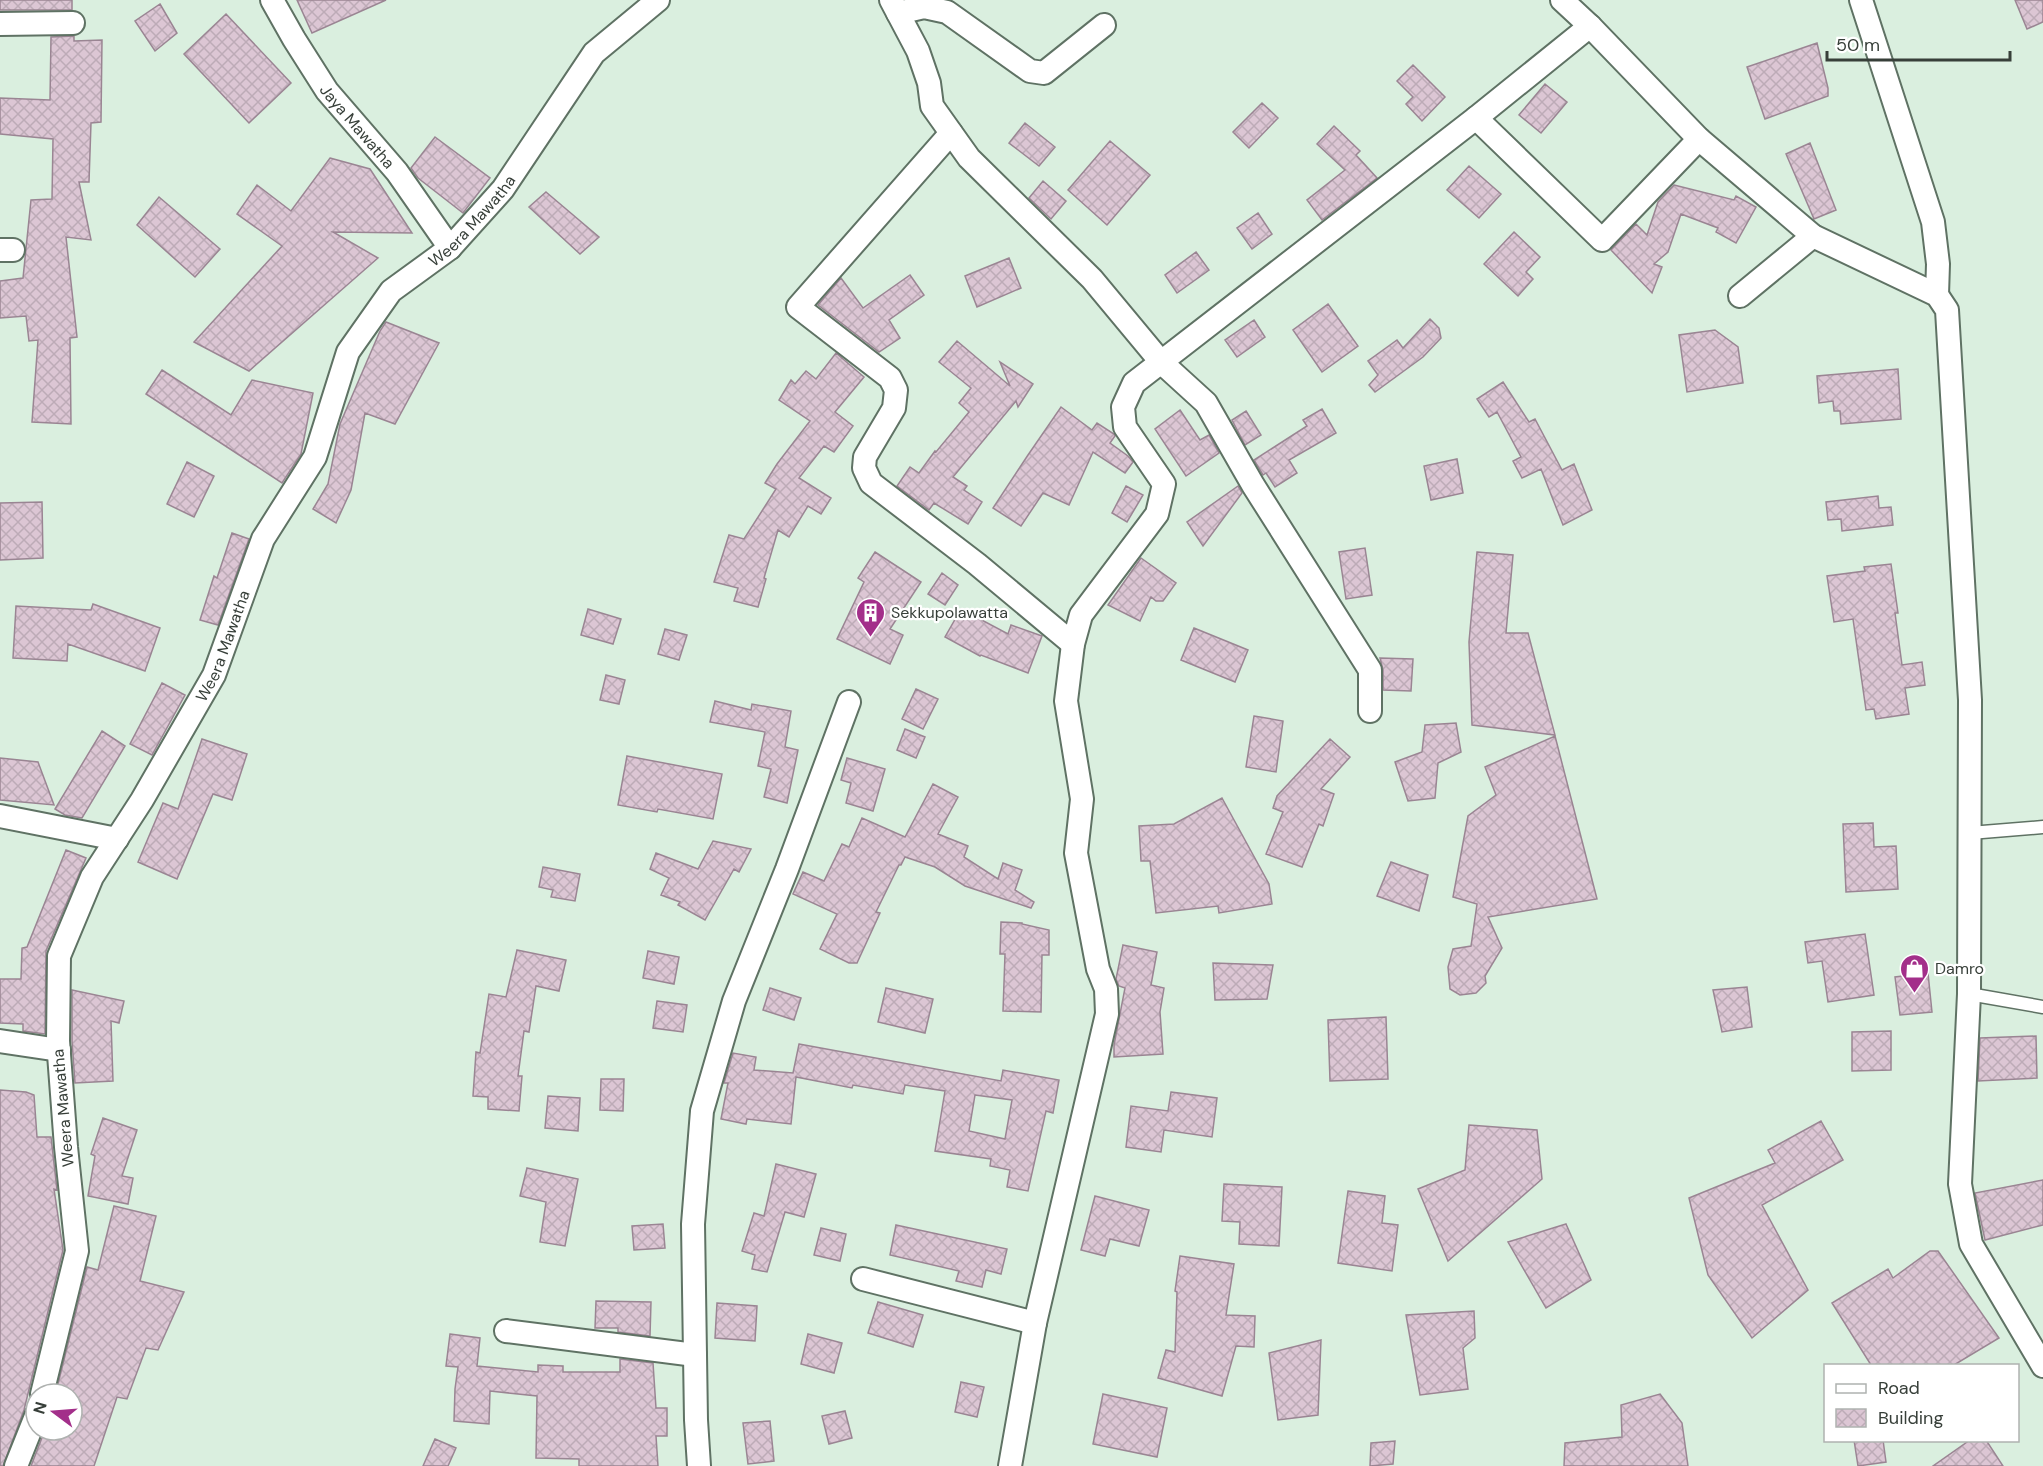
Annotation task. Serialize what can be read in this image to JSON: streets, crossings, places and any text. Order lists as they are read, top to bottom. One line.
{"streets":{"street":["Jaya Mawatha","Weera Mawatha"]},"crossings":[["Jaya Mawatha","Weera Mawatha"]],"places":{"building":["Sekkupolawatta"],"shop":["Damro"]},"legend":["Road","Building"],"scale_bar":"50 m","north":"left"}
